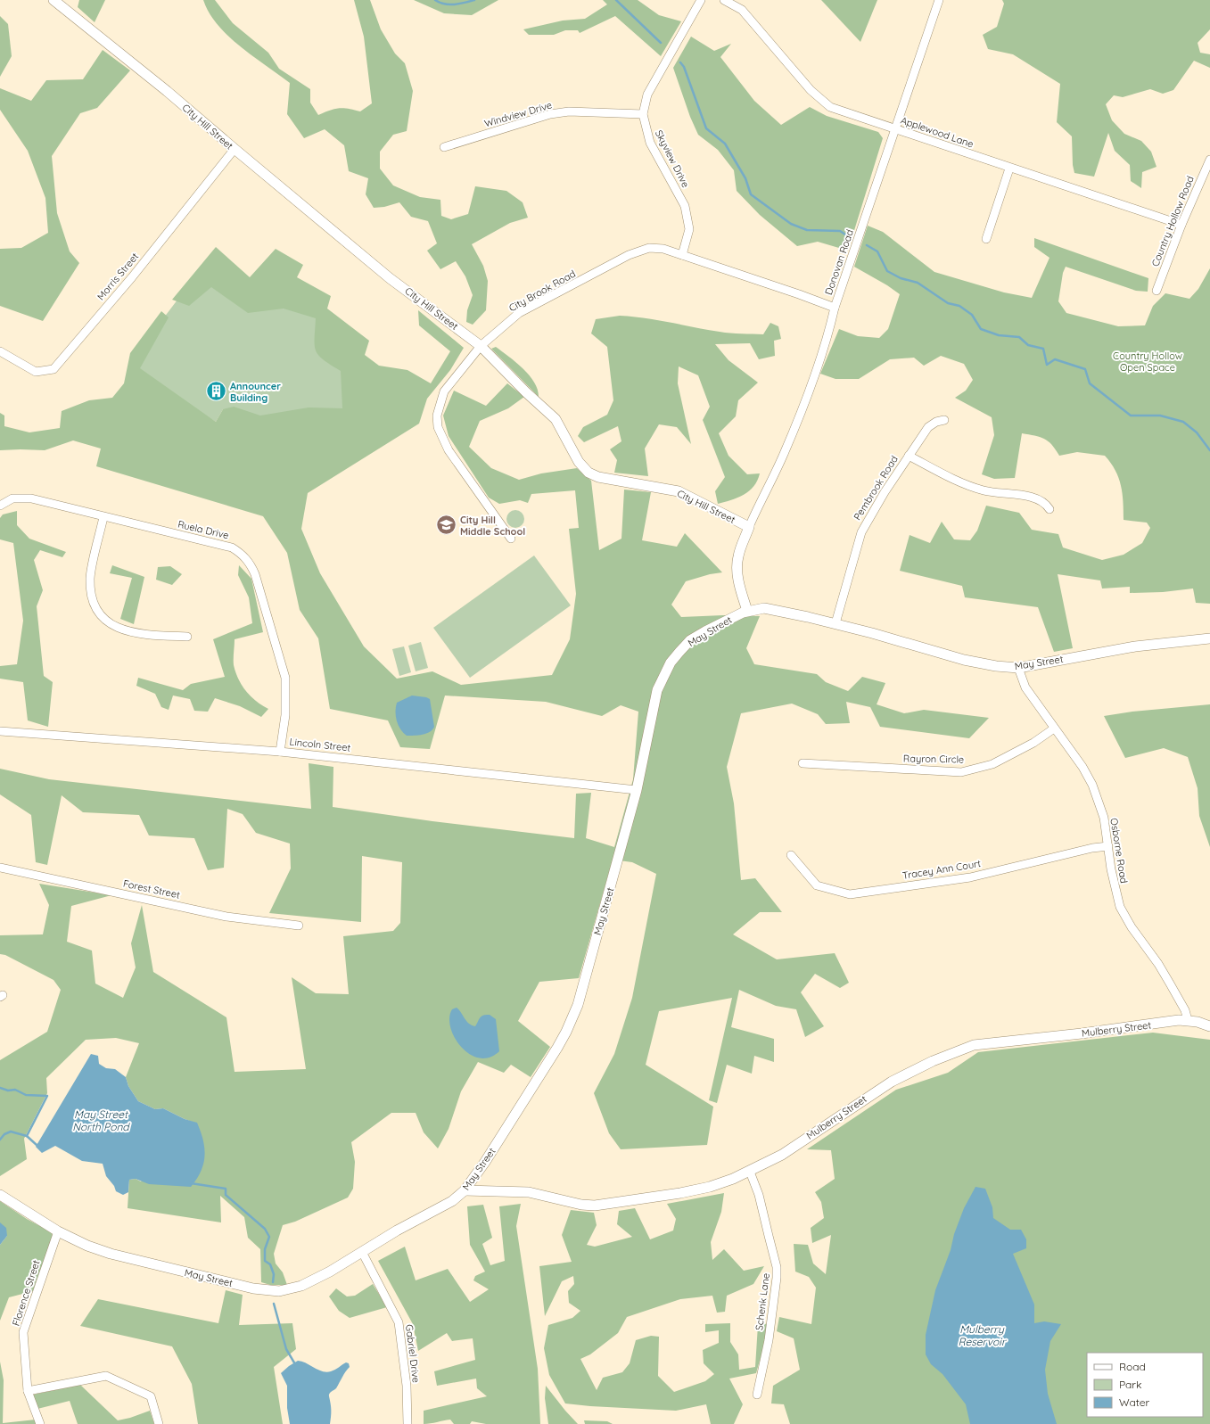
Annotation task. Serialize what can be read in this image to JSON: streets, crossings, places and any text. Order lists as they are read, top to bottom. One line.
{"streets":{"street":["Windview Drive","City Hill Street","Applewood Lane","Skyview Drive","Country Hollow Road","Donovan Road","Morris Street","City Brook Road","Pembrook Road","Ruela Drive","May Street","Lincoln Street","Rayron Circle","Osborne Road","Tracey Ann Court","Forest Street","Mulberry Street","Florence Street","Schenk Lane","Gabriel Drive"]},"crossings":[["Windview Drive","Skyview Drive"],["City Hill Street","Donovan Road"],["City Hill Street","Morris Street"],["City Hill Street","City Brook Road"],["Applewood Lane","Country Hollow Road"],["Applewood Lane","Donovan Road"],["Skyview Drive","City Brook Road"],["Donovan Road","City Brook Road"],["Pembrook Road","May Street"],["Ruela Drive","Lincoln Street"],["May Street","Lincoln Street"],["May Street","Osborne Road"],["May Street","Mulberry Street"],["May Street","Florence Street"],["May Street","Gabriel Drive"],["Rayron Circle","Osborne Road"],["Osborne Road","Tracey Ann Court"],["Osborne Road","Mulberry Street"],["Mulberry Street","Schenk Lane"]],"water":["May Street North Pond","Mulberry Reservoir"],"parks":["Country Hollow Open Space"],"places":{"building":["Announcer Building"],"school or university":["City Hill Middle School"]},"legend":["Road","Park","Water"]}
